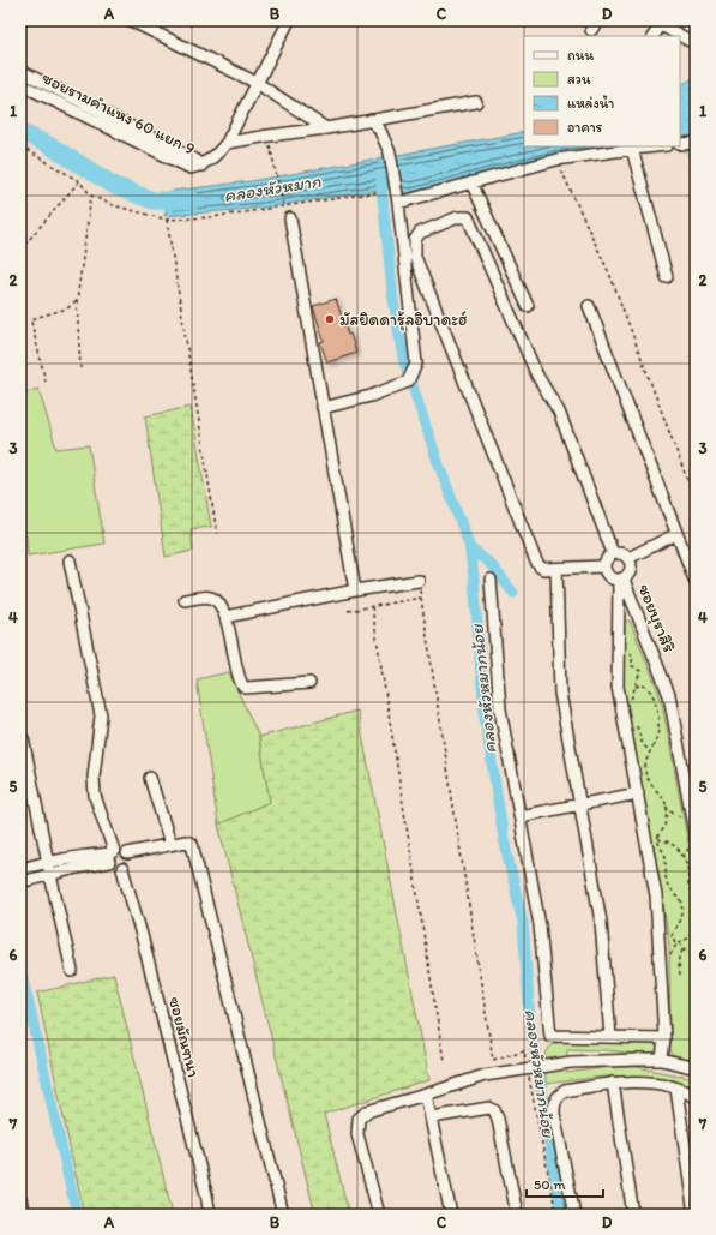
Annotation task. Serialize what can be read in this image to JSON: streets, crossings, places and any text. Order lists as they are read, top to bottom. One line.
{"streets":{"street":["ซอยรามคำแหง 60 แยก 9","ซอยบุราสิริ","ซอยมัณฑนา"]},"water":["คลองหัวหมาก","คลองหัวหมากน้อย"],"places":["มัสยิดดารุ้ลอิบาดะฮ์"],"legend":["ถนน","สวน","แหล่งน้ำ","อาคาร"],"scale_bar":"50 m","grid":{"columns":["A","B","C","D"],"rows":["1","2","3","4","5","6","7"]}}
